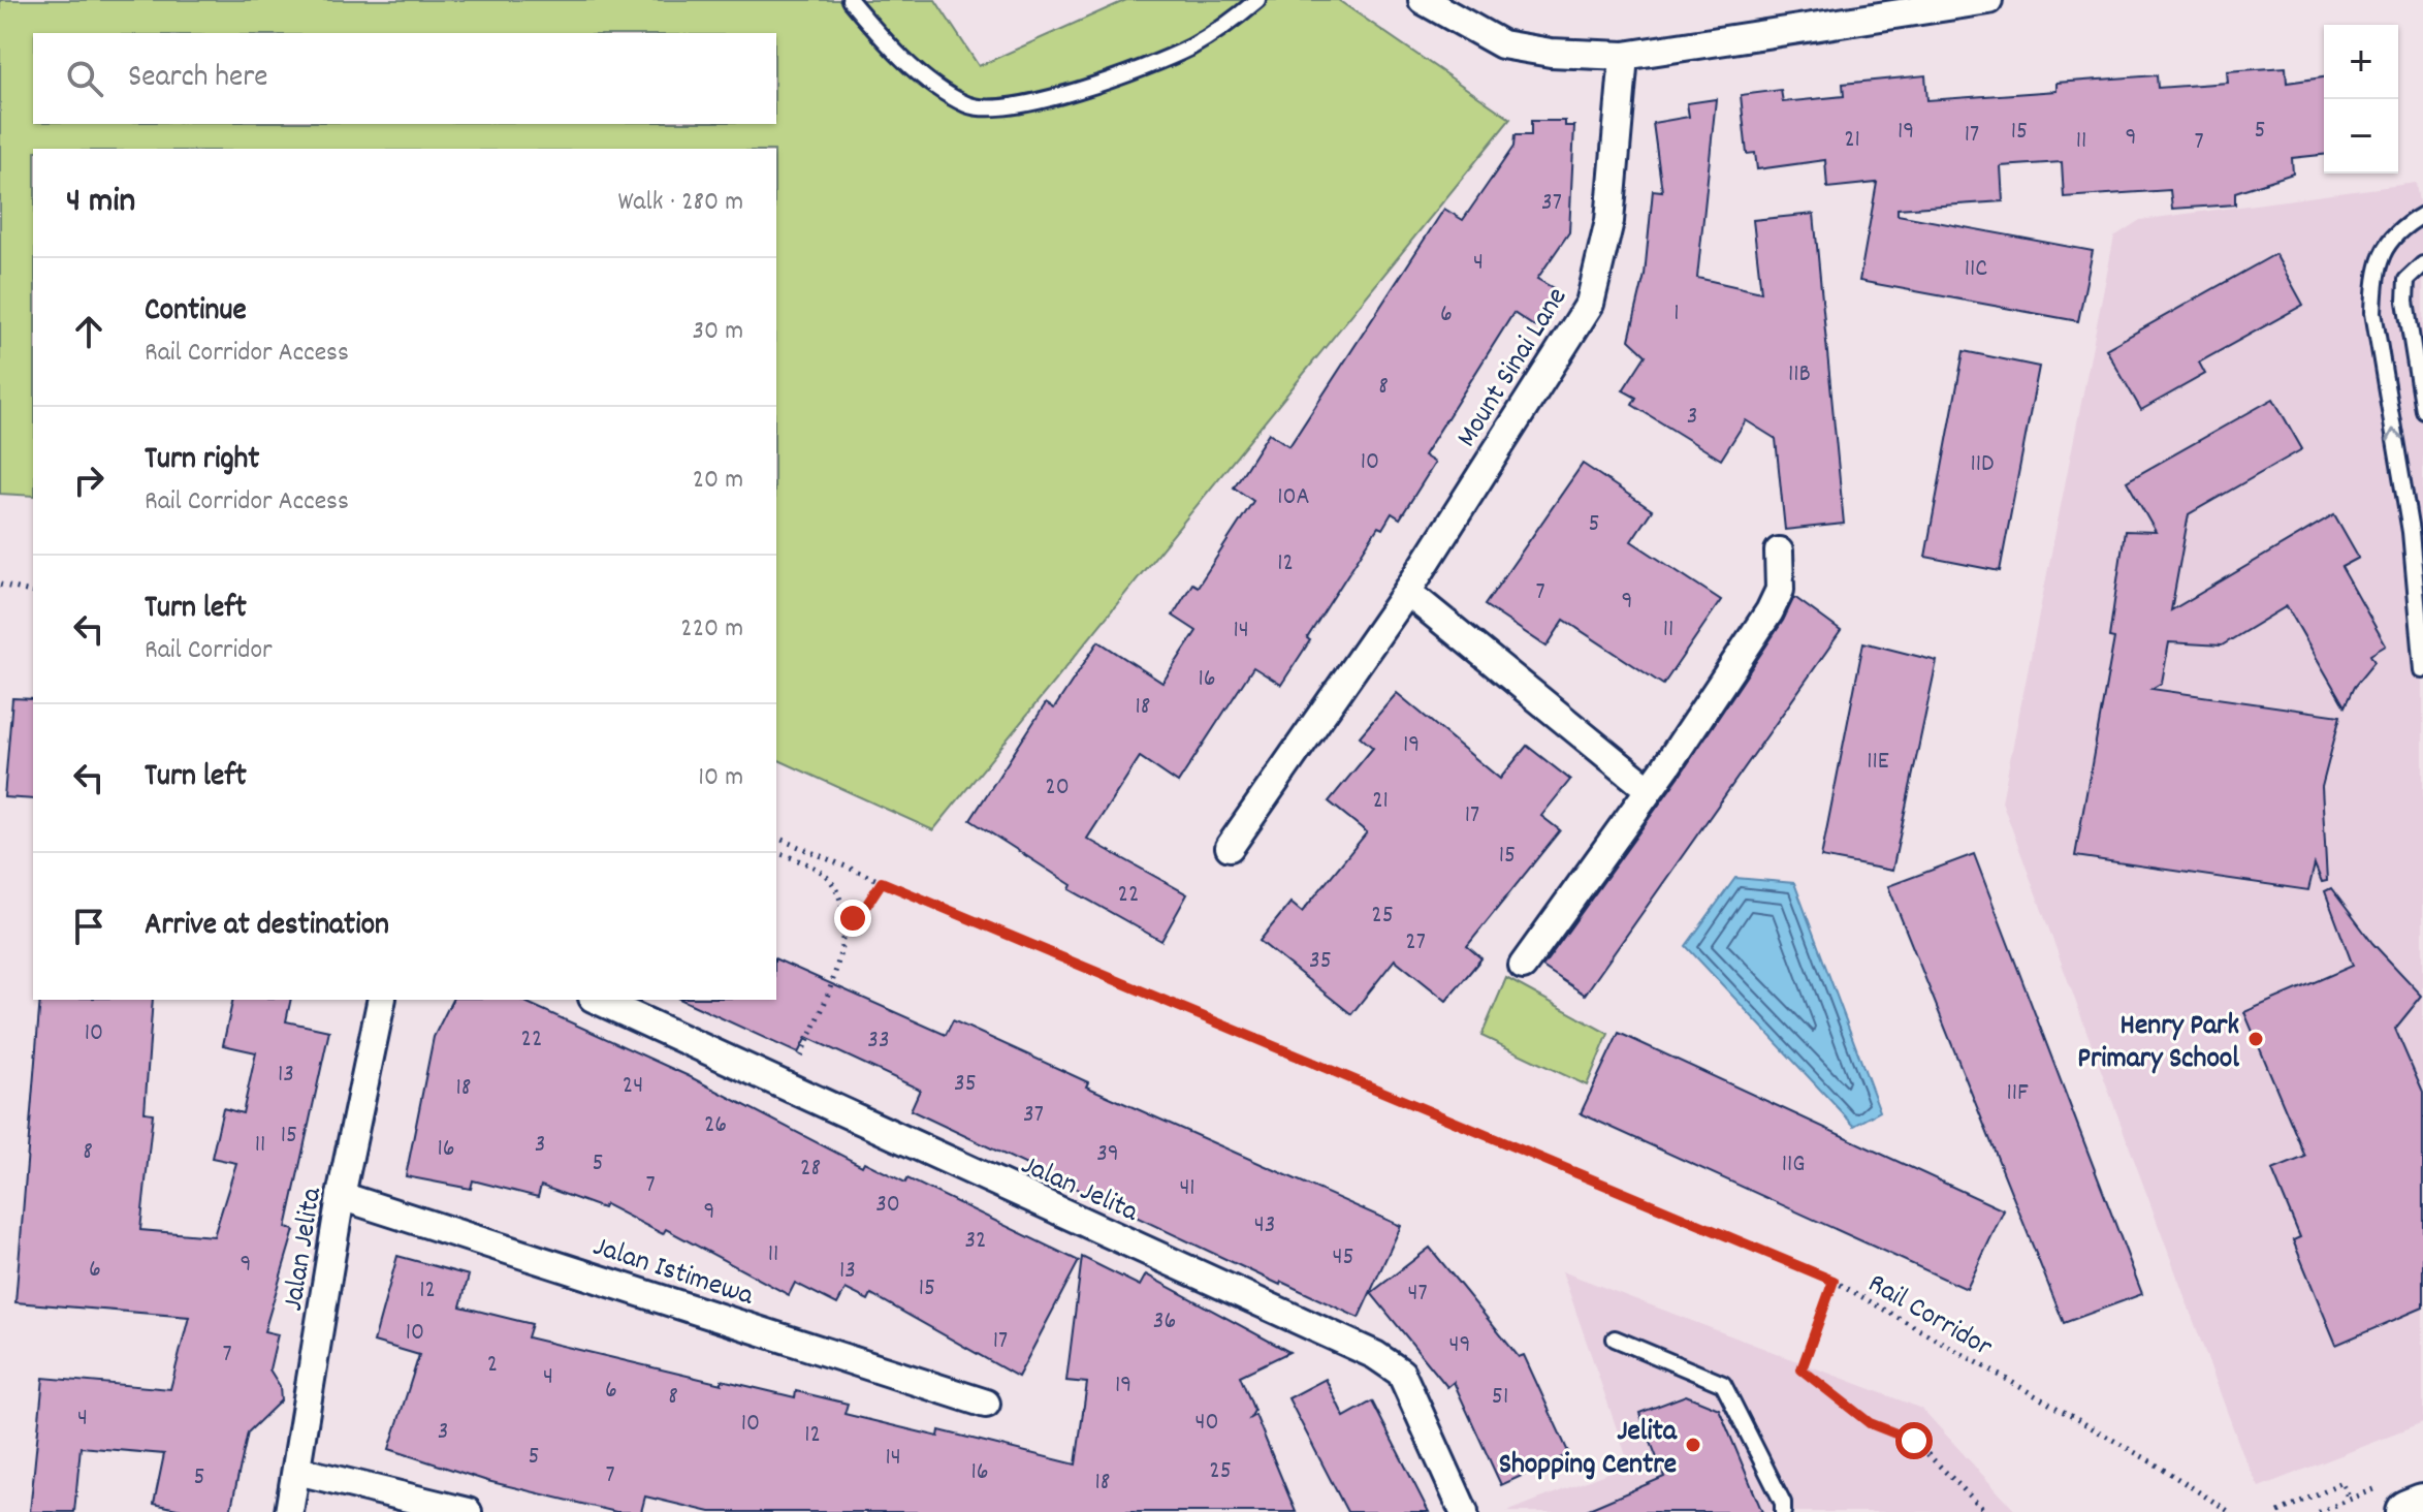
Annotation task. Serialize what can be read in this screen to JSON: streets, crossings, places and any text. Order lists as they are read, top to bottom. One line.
{"streets":{"street":["Mount Sinai Lane","Jalan Jelita","Jalan Istimewa"],"path":["Rail Corridor"]},"crossings":[["Jalan Jelita","Jalan Istimewa"]],"places":["Henry Park Primary School","Jelita Shopping Centre"],"house_numbers":["5","19","15","17","9","21","11","7","37","4","11C","1","6","11B","8","3","10","11D","10A","5","12","7","9","11","14","16","18","19","11E","20","21","17","15","22","25","27","35","10","22","33","13","35","24","18","11F","37","26","15","11","3","16","8","39","5","11G","28","7","41","30","9","43","32","11","45","9","6","13","15","12","47","36","10","17","49","7","2","4","19","6","8","51","4","40","10","3","12","5","14","25","16","7","5","18"],"page":{"map_buttons":["+","−"],"search":"Search here","heading":["4 min","Walk · 280 m"],"list":[["Continue","Rail Corridor Access","30 m"],["Turn right","Rail Corridor Access","20 m"],["Turn left","Rail Corridor","220 m"],["Turn left","10 m"],"Arrive at destination"]}}
